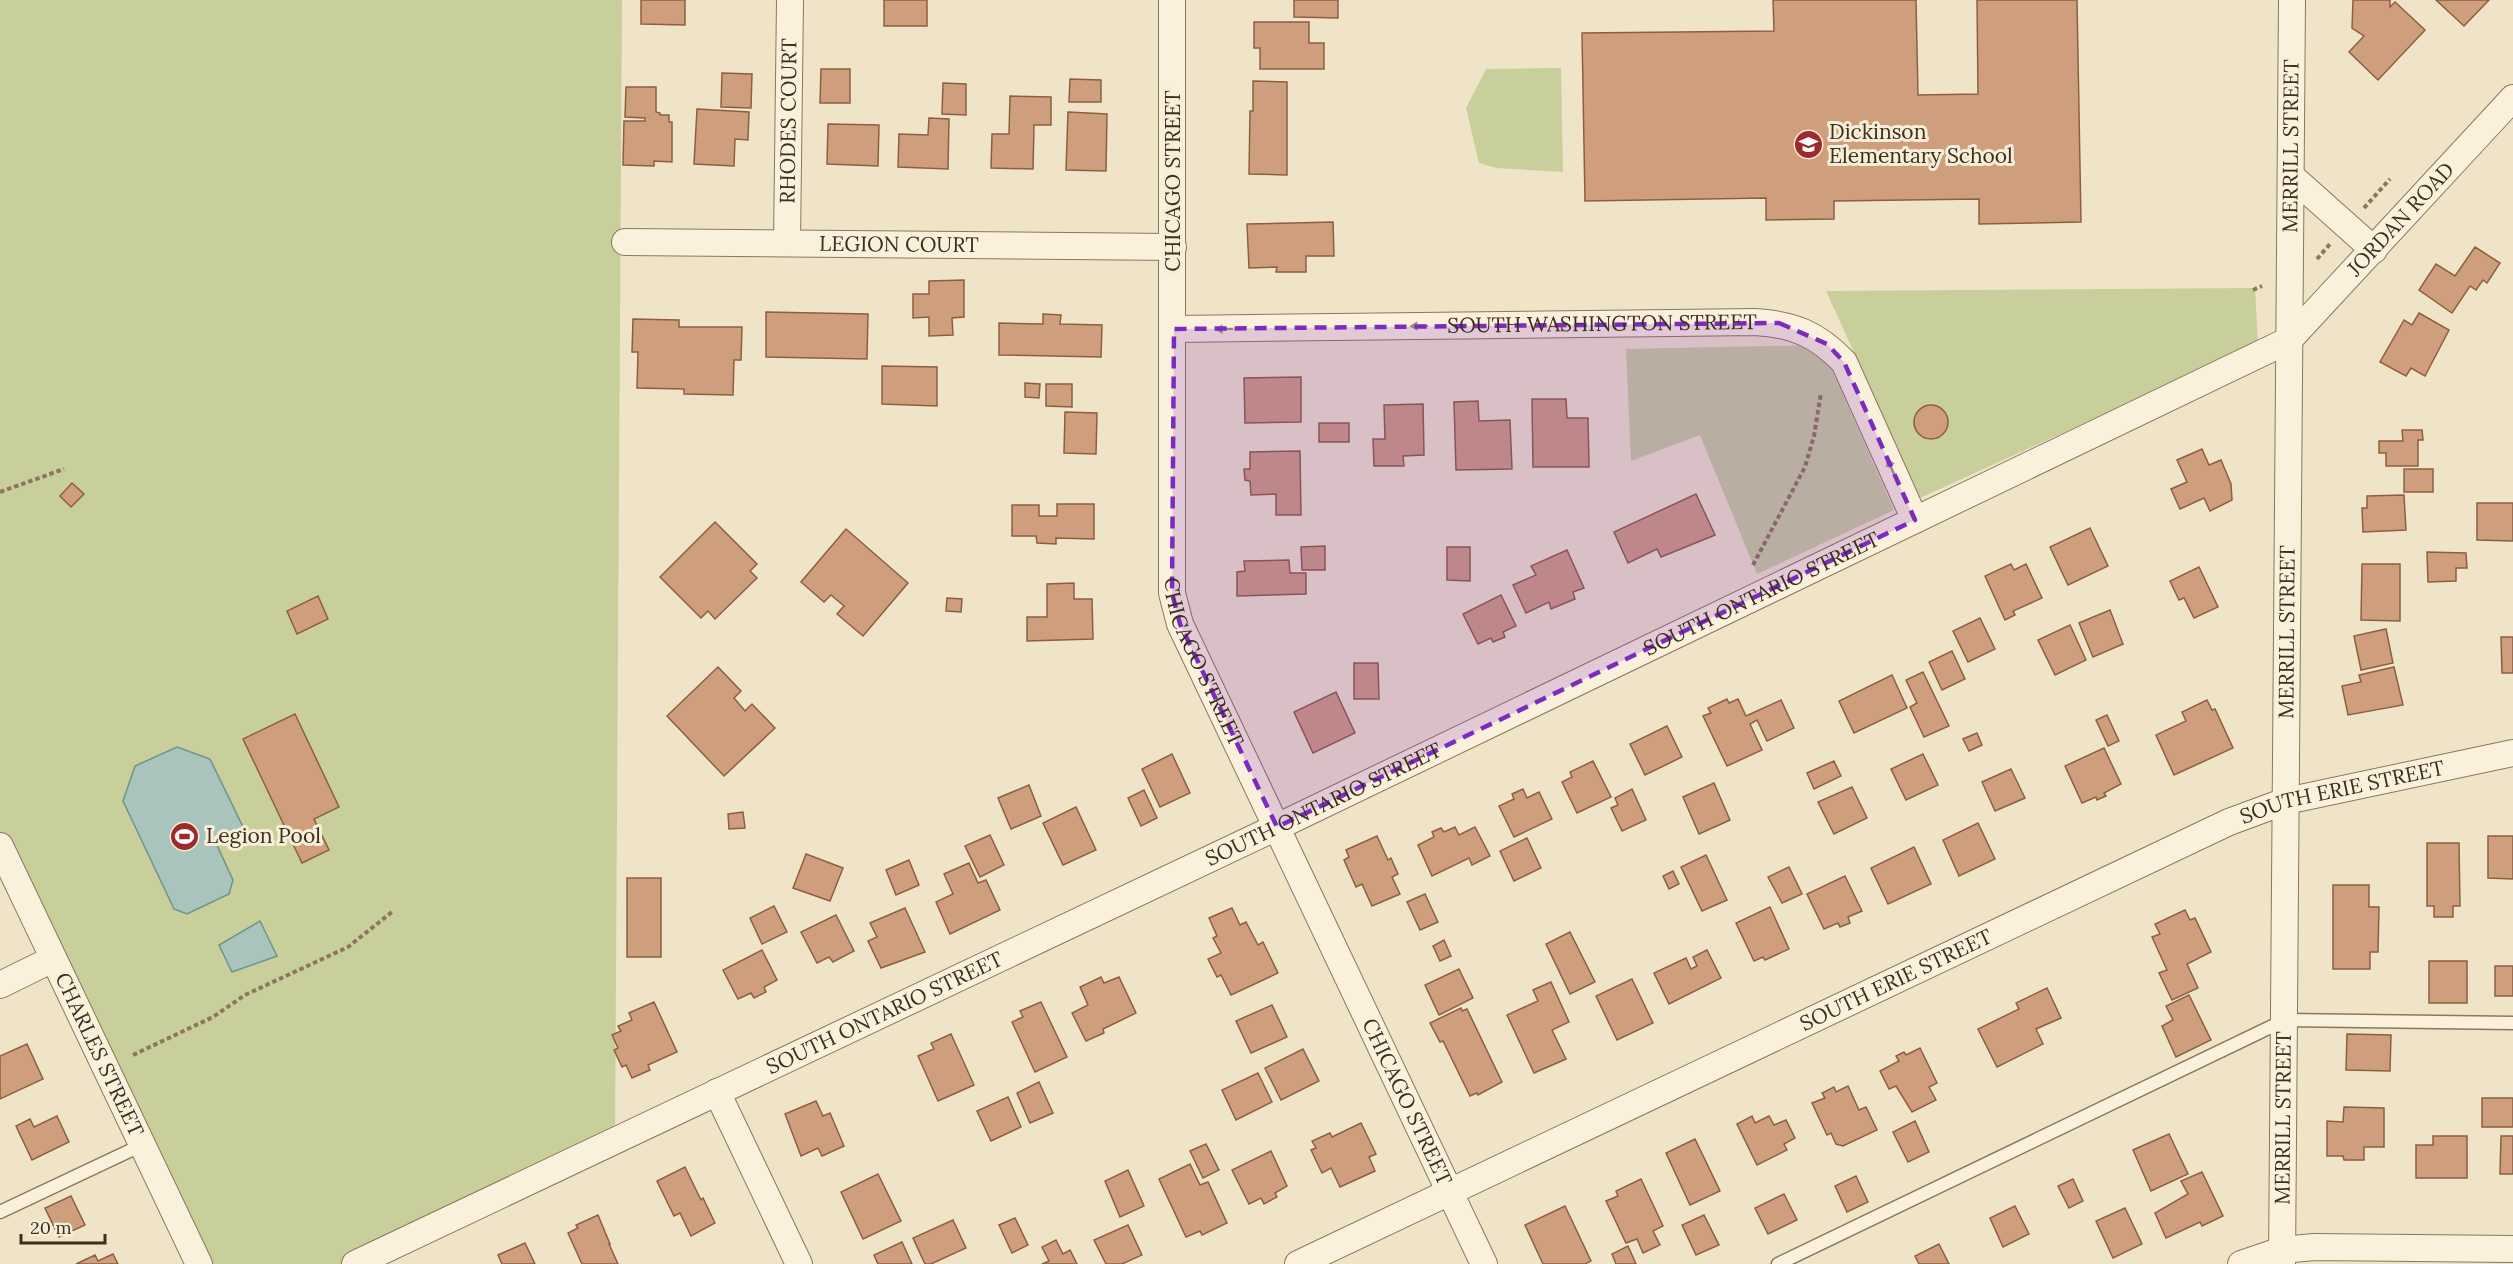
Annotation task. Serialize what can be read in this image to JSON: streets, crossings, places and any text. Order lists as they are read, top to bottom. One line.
{"streets":{"street":["RHODES COURT","MERRILL STREET","CHICAGO STREET","JORDAN ROAD","LEGION COURT","SOUTH WASHINGTON STREET","SOUTH ONTARIO STREET","SOUTH ERIE STREET","CHARLES STREET"]},"crossings":[["RHODES COURT","LEGION COURT"],["MERRILL STREET","JORDAN ROAD"],["MERRILL STREET","SOUTH ONTARIO STREET"],["MERRILL STREET","SOUTH ERIE STREET"],["CHICAGO STREET","LEGION COURT"],["CHICAGO STREET","SOUTH WASHINGTON STREET"],["CHICAGO STREET","SOUTH ONTARIO STREET"],["CHICAGO STREET","SOUTH ERIE STREET"],["JORDAN ROAD","SOUTH ONTARIO STREET"],["SOUTH WASHINGTON STREET","SOUTH ONTARIO STREET"]],"one_way":["SOUTH WASHINGTON STREET"],"places":{"school or university":["Dickinson Elementary School"],"sports":["Legion Pool"]},"scale_bar":"20 m"}
